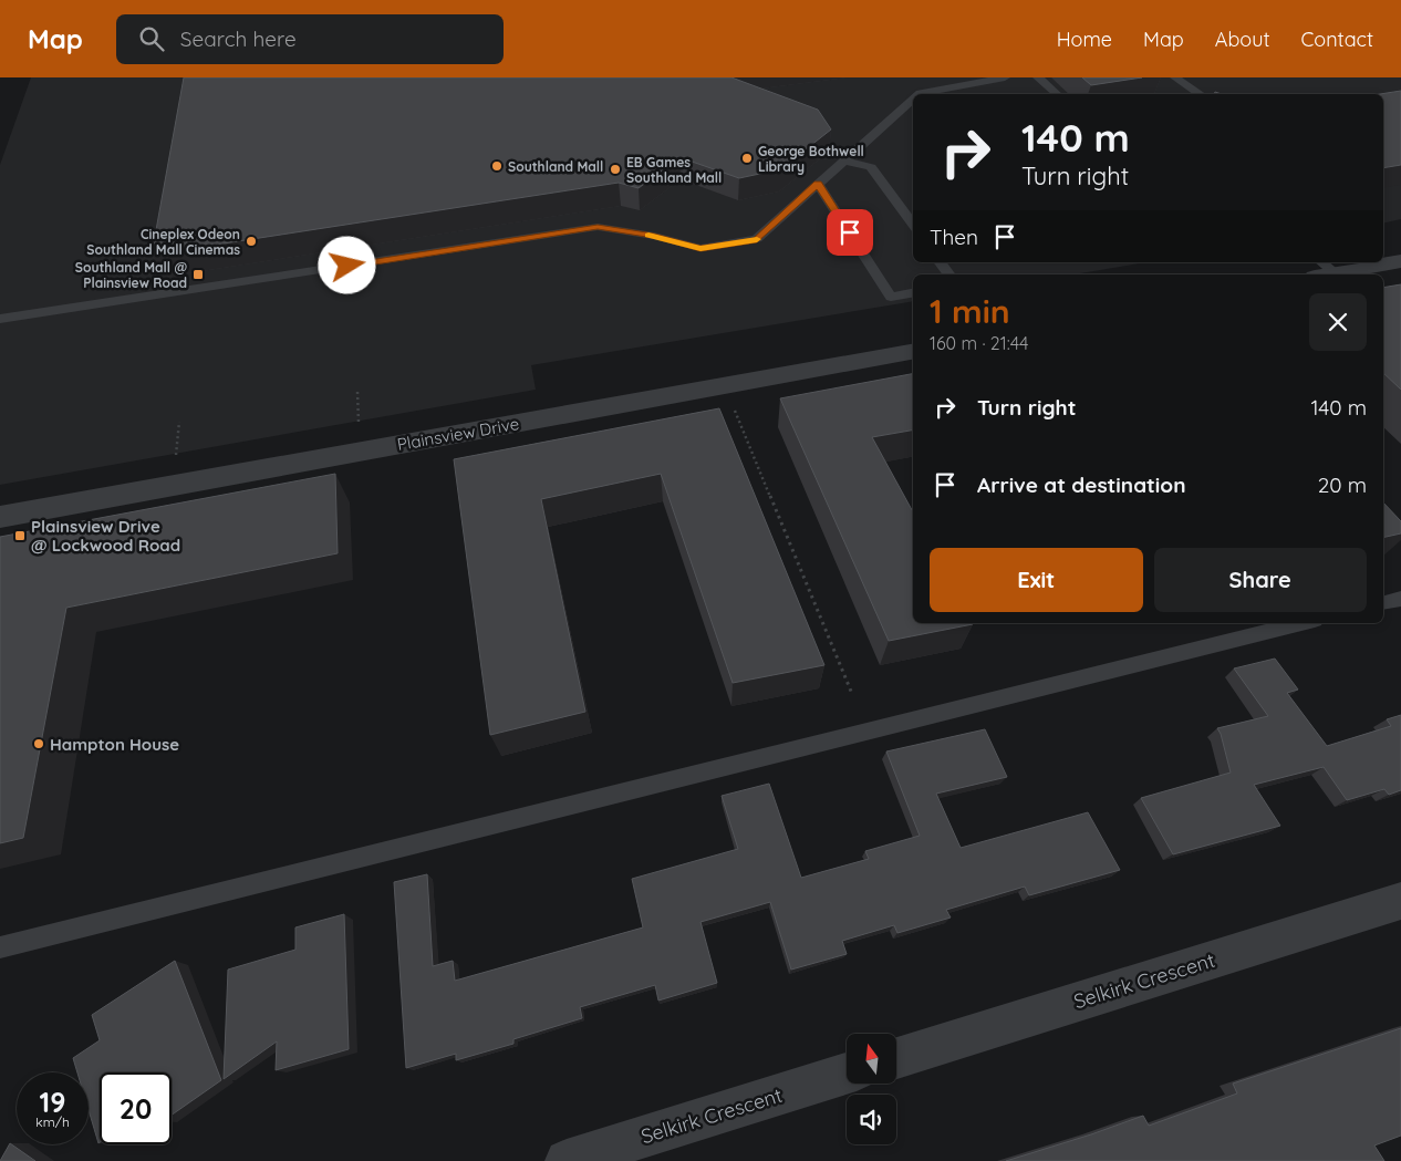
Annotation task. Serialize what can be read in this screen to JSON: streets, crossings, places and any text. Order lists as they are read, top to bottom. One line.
{"streets":{"street":["Plainsview Drive","Selkirk Crescent"]},"places":{"other":["George Bothwell Library","Southland Mall","EB Games Southland Mall","Cineplex Odeon Southland Mall Cinemas","Hampton House"],"transit":["Southland Mall @ Plainsview Road","Plainsview Drive @ Lockwood Road"]},"north":"top","page":{"header":"Map","search":"Search here","nav":["Home","Map","About","Contact"],"turn":["140 m","Turn right"],"then":"Then","heading":["1 min","160 m · 21:44"],"list":[{"name":"Turn right","value":"140 m"},{"name":"Arrive at destination","value":"20 m"}],"buttons":["Exit","Share"],"speed":"19 km/h","limit":"20"}}
